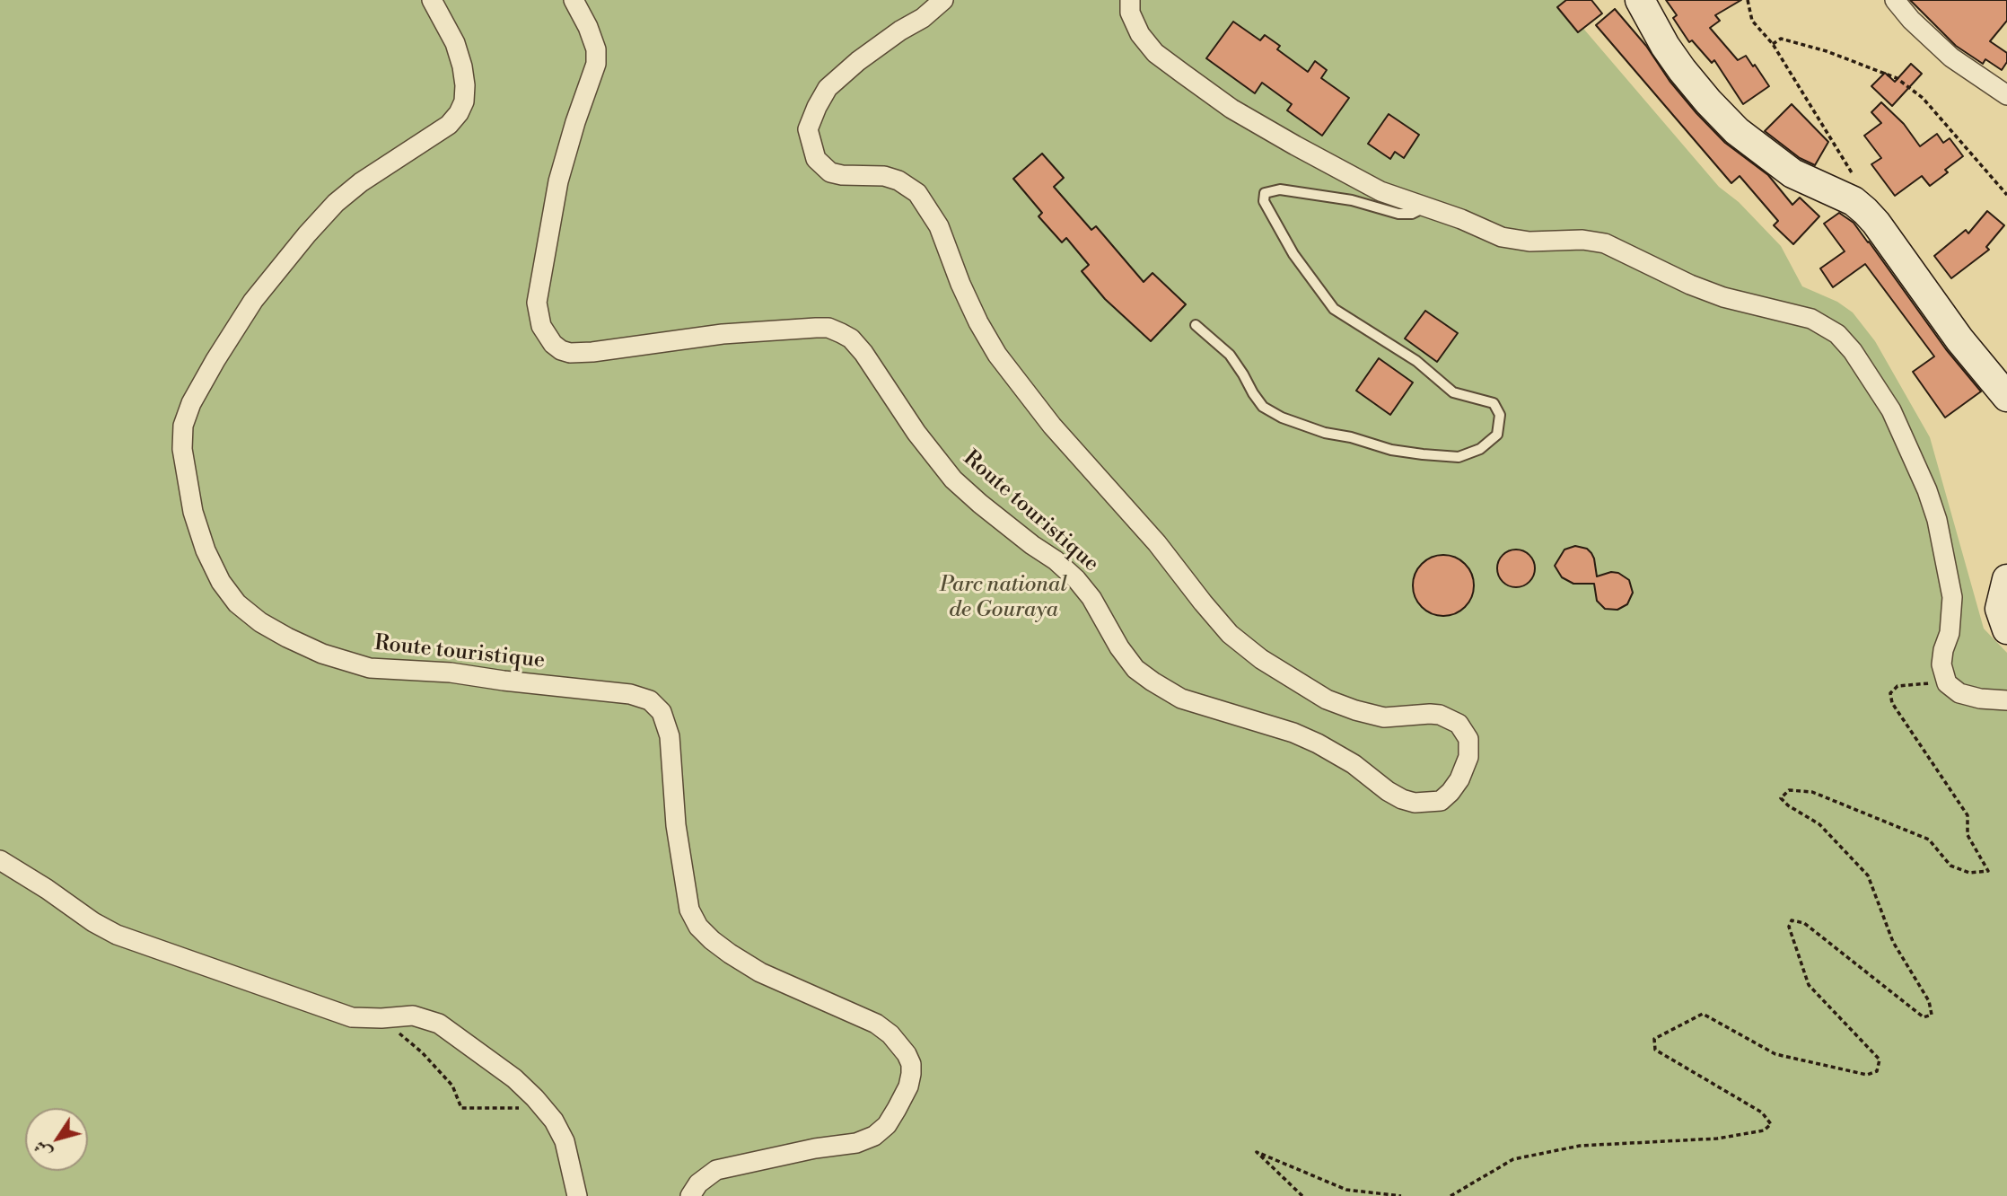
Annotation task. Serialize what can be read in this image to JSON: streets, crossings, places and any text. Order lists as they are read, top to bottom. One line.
{"streets":{"street":["Route touristique"]},"parks":["Parc national de Gouraya"],"north":"bottom left"}
